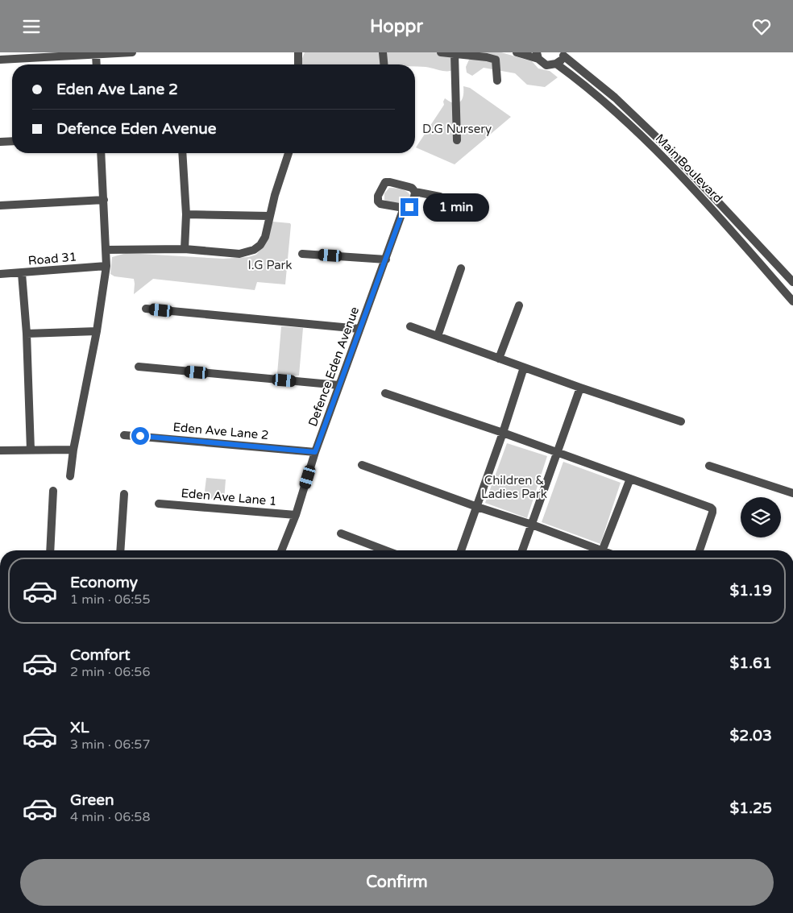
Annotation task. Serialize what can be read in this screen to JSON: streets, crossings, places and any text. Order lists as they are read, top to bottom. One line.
{"streets":{"street":["Main Boulevard","Road 31","Defence Eden Avenue","Eden Ave Lane 2","Eden Ave Lane 1"]},"crossings":[["Defence Eden Avenue","Eden Ave Lane 2"],["Defence Eden Avenue","Eden Ave Lane 1"]],"parks":["D.G Nursery","I.G Park","Children & Ladies Park"],"page":{"header":"Hoppr","banner":["Eden Ave Lane 2","Defence Eden Avenue"],"bubble":"1 min","list":[{"name":"Economy","note":"1 min · 06:55","value":"$1.19"},{"name":"Comfort","note":"2 min · 06:56","value":"$1.61"},{"name":"XL","note":"3 min · 06:57","value":"$2.03"},{"name":"Green","note":"4 min · 06:58","value":"$1.25"}],"buttons":"Confirm"}}
